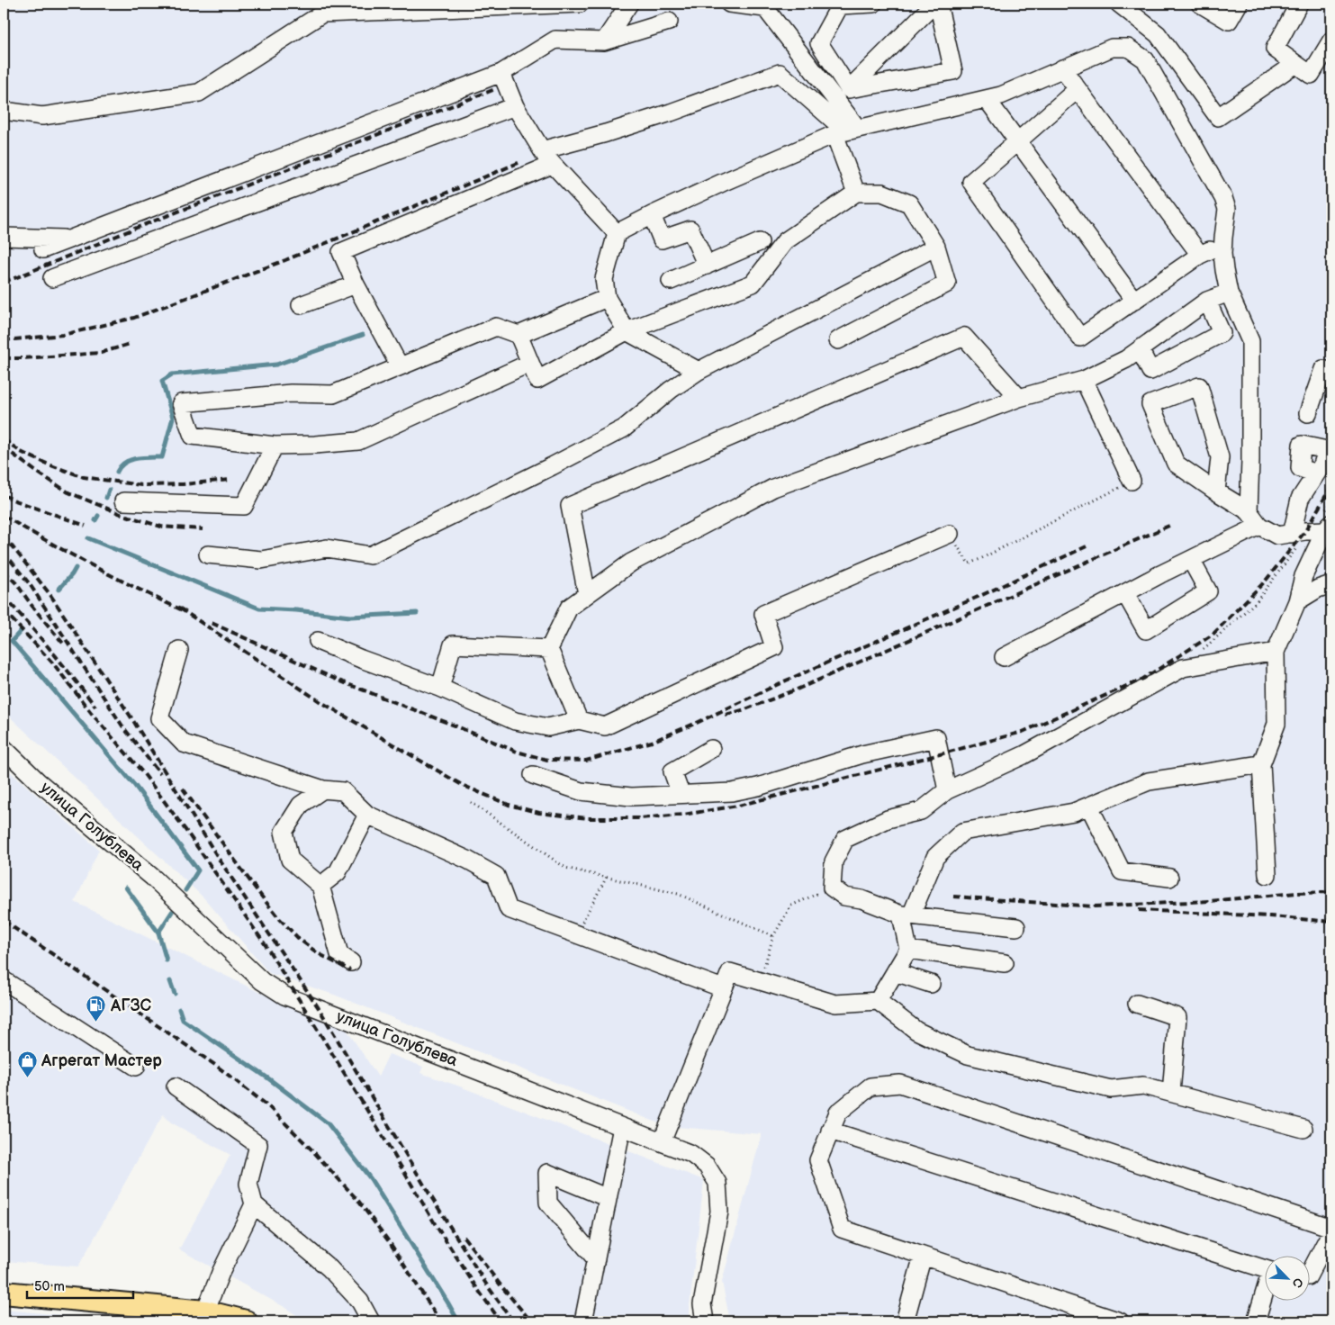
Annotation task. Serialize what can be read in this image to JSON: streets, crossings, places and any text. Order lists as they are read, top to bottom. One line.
{"streets":{"street":["улица Голублева"]},"places":{"fuel station":["АГЗС"],"shop":["Агрегат Мастер"]},"scale_bar":"50 m","north":"bottom right"}
